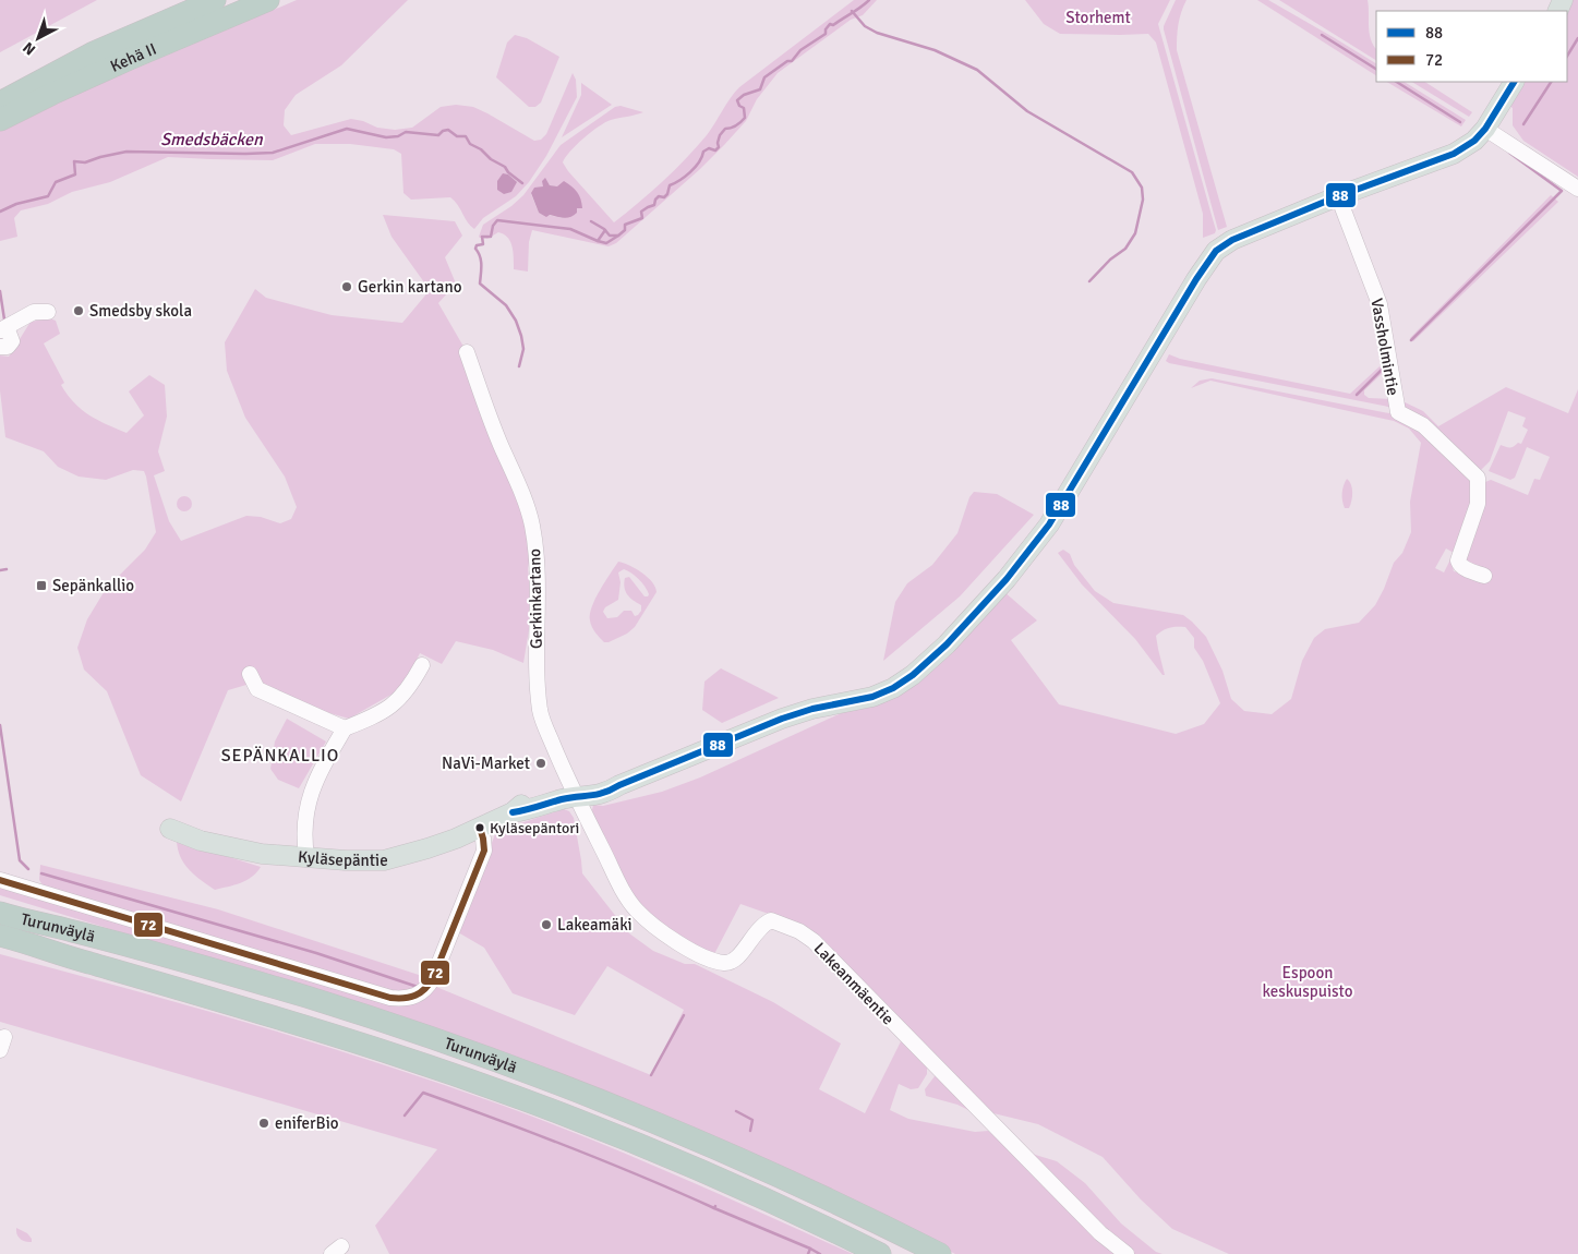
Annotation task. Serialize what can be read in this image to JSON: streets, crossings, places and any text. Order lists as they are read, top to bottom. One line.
{"streets":{"highway":["Kehä II","Turunväylä"],"main road":["Kyläsepäntie"],"street":["Vassholmintie","Gerkinkartano","Lakeanmäentie"]},"crossings":[["Vassholmintie","Kyläsepäntie"],["Gerkinkartano","Kyläsepäntie"],["Gerkinkartano","Lakeanmäentie"],["Kyläsepäntie","Lakeanmäentie"]],"districts":["SEPÄNKALLIO"],"water":["Smedsbäcken"],"parks":["Storhemt","Espoon keskuspuisto"],"places":{"other":["Gerkin kartano","Smedsby skola","NaVi-Market","Kyläsepäntori","Lakeamäki","eniferBio"],"transit":["Sepänkallio"]},"lines":["transit line 88","transit line 72"],"legend":["88","72"],"north":"bottom left"}
